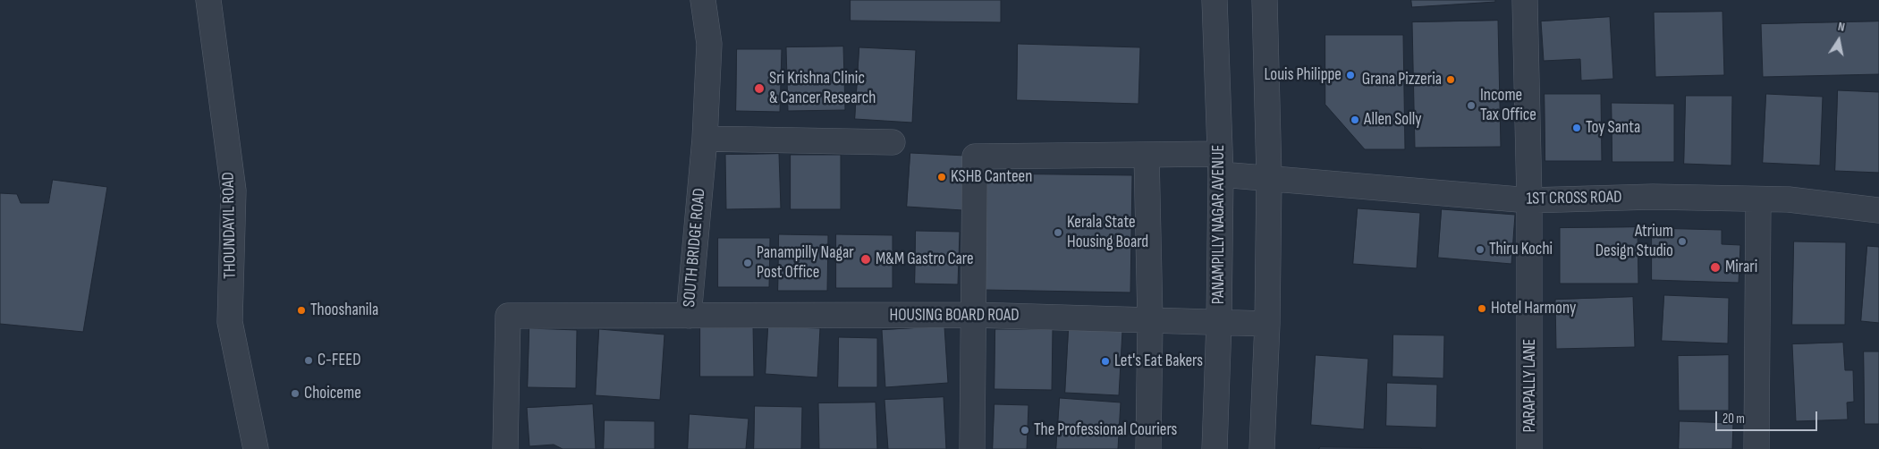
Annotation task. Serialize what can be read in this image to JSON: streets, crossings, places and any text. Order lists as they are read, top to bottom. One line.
{"streets":{"street":["1ST CROSS ROAD","PANAMPILLY NAGAR AVENUE","THOUNDAYIL ROAD","SOUTH BRIDGE ROAD","HOUSING BOARD ROAD","PARAPALLY LANE"]},"crossings":[["1ST CROSS ROAD","PANAMPILLY NAGAR AVENUE"],["1ST CROSS ROAD","HOUSING BOARD ROAD"],["1ST CROSS ROAD","PARAPALLY LANE"],["PANAMPILLY NAGAR AVENUE","HOUSING BOARD ROAD"],["SOUTH BRIDGE ROAD","HOUSING BOARD ROAD"]],"places":["Louis Philippe","Grana Pizzeria","Sri Krishna Clinic & Cancer Research","Income Tax Office","Allen Solly","Toy Santa","KSHB Canteen","Kerala State Housing Board","Atrium Design Studio","Thiru Kochi","M&M Gastro Care","Panampilly Nagar Post Office","Mirari","Hotel Harmony","Thooshanila","C-FEED","Let's Eat Bakers","Choiceme","The Professional Couriers"],"scale_bar":"20 m","north":"top"}
